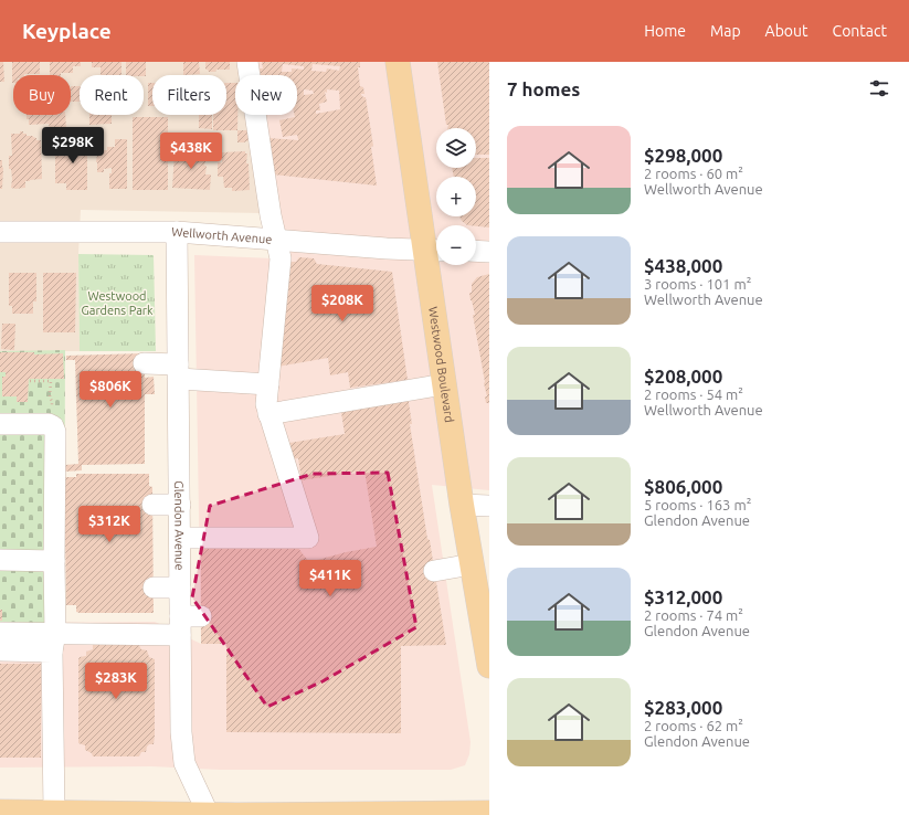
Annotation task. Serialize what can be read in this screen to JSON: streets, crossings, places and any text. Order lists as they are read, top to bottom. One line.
{"streets":{"main road":["Westwood Boulevard"],"street":["Wellworth Avenue","Glendon Avenue"]},"crossings":[["Wellworth Avenue","Westwood Boulevard"],["Wellworth Avenue","Glendon Avenue"]],"parks":["Westwood Gardens Park"],"page":{"header":"Keyplace","nav":["Home","Map","About","Contact"],"heading":"7 homes","chip":["Buy","Rent","Filters","New"],"list":[{"name":"$298,000","note":"2 rooms · 60 m² · Wellworth Avenue"},{"name":"$438,000","note":"3 rooms · 101 m² · Wellworth Avenue"},{"name":"$208,000","note":"2 rooms · 54 m² · Wellworth Avenue"},{"name":"$806,000","note":"5 rooms · 163 m² · Glendon Avenue"},{"name":"$312,000","note":"2 rooms · 74 m² · Glendon Avenue"},{"name":"$283,000","note":"2 rooms · 62 m² · Glendon Avenue"}],"price":["$298K","$438K","$208K","$806K","$312K","$411K","$283K"],"map_buttons":["+","−"]}}
